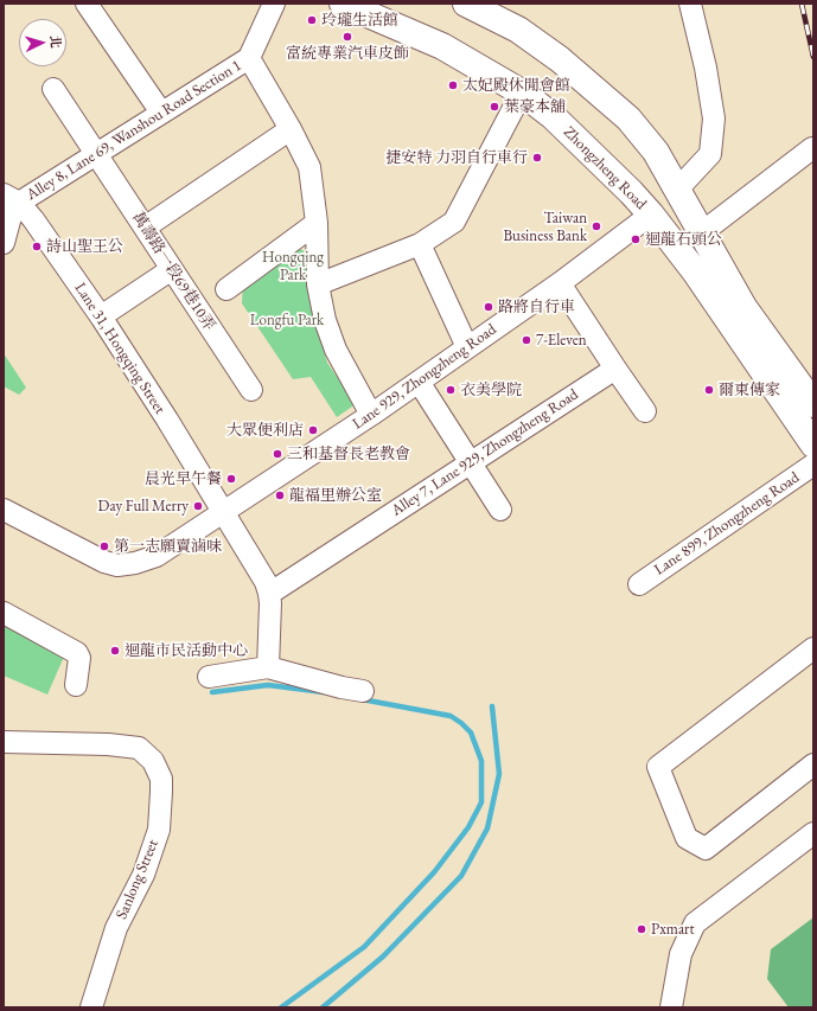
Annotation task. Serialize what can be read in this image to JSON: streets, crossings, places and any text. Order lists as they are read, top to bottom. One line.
{"streets":{"main road":["Zhongzheng Road"],"street":["Alley 8, Lane 69, Wanshou Road Section 1","萬壽路一段69巷10弄","Lane 31, Hongqing Street","Lane 929, Zhongzheng Road","Alley 7, Lane 929, Zhongzheng Road","Lane 899, Zhongzheng Road","Sanlong Street"]},"crossings":[["Alley 8, Lane 69, Wanshou Road Section 1","萬壽路一段69巷10弄"],["Alley 8, Lane 69, Wanshou Road Section 1","Lane 31, Hongqing Street"],["Zhongzheng Road","Lane 929, Zhongzheng Road"],["Lane 31, Hongqing Street","Lane 929, Zhongzheng Road"],["Lane 31, Hongqing Street","Alley 7, Lane 929, Zhongzheng Road"]],"parks":["Hongqing Park","Longfu Park"],"places":["玲瓏生活館","富統專業汽車皮飾","太妃殿休閒會館","葉豪本舖","捷安特 力羽自行車行","Taiwan Business Bank","迴龍石頭公","詩山聖王公","路將自行車","7-Eleven","衣美學院","爾東傳家","大眾便利店","三和基督長老教會","晨光早午餐","龍福里辦公室","Day Full Merry","第一志願賣滷味","迴龍市民活動中心","Pxmart"],"north":"right"}
